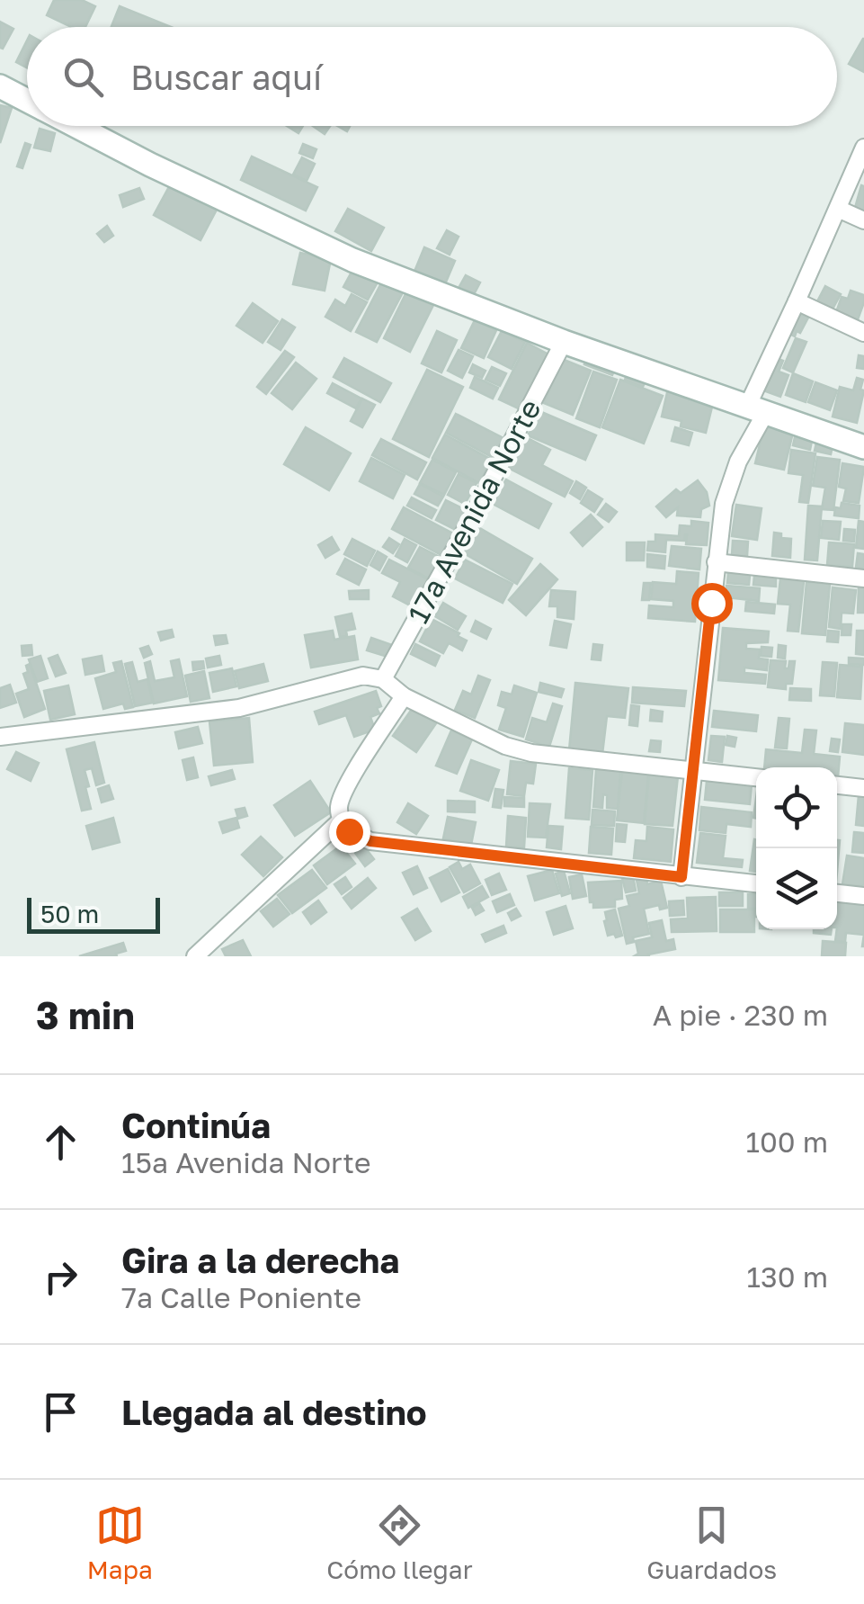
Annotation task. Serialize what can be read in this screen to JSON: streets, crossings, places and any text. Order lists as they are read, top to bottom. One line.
{"streets":{"street":["17a Avenida Norte"]},"scale_bar":"50 m","page":{"search":"Buscar aquí","scale":"50 m","heading":["3 min","A pie · 230 m"],"list":[["Continúa","15a Avenida Norte","100 m"],["Gira a la derecha","7a Calle Poniente","130 m"],"Llegada al destino"],"nav":["Mapa","Cómo llegar","Guardados"]}}
